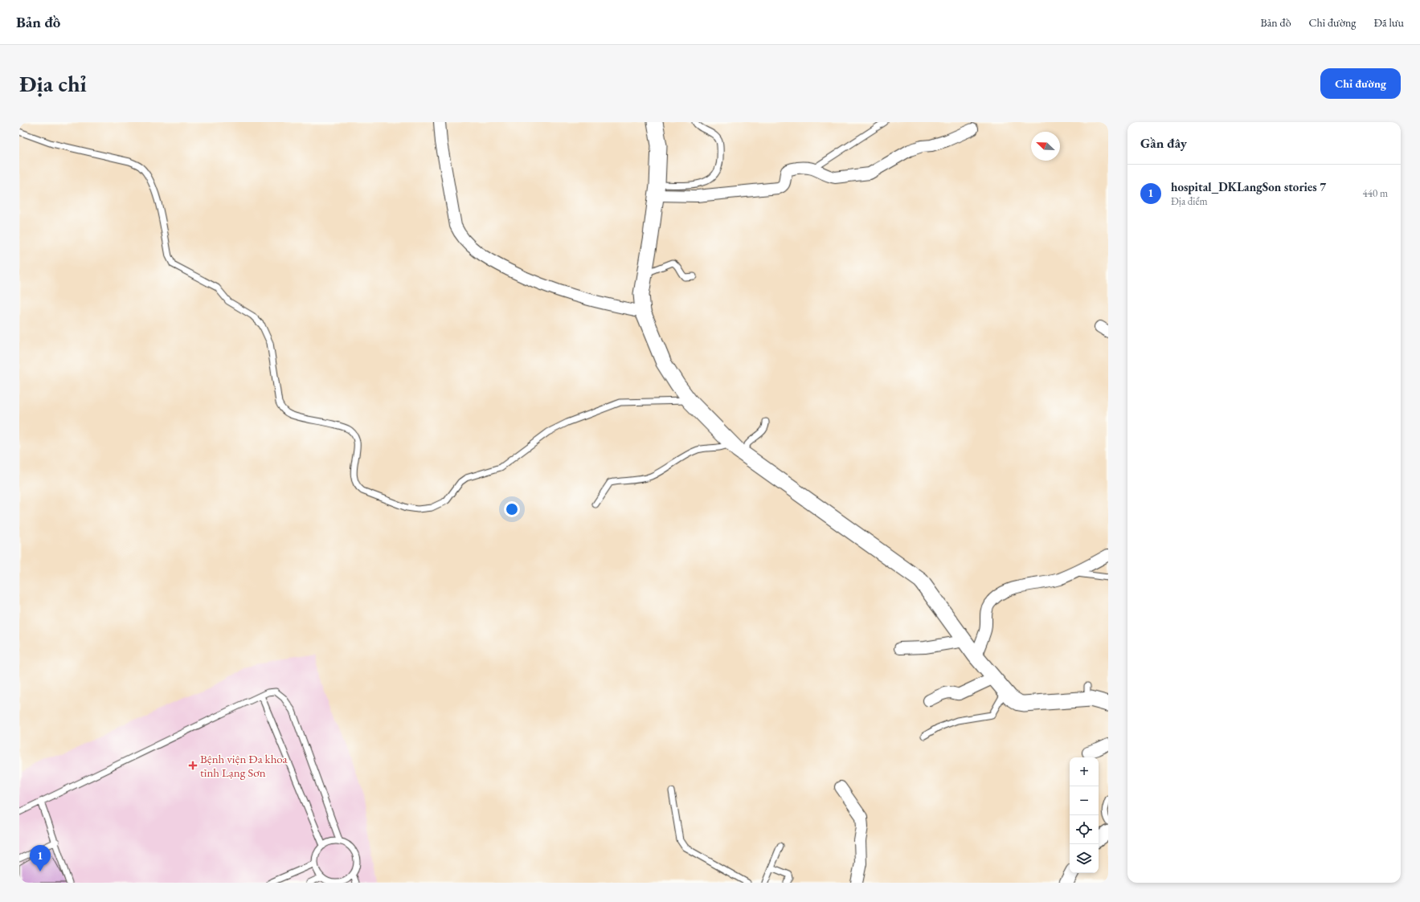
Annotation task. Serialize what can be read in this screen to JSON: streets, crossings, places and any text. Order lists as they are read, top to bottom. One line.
{"places":{"health":["Bệnh viện Đa khoa tỉnh Lạng Sơn"]},"north":"top left","page":{"header":"Bản đồ","nav":["Bản đồ","Chỉ đường","Đã lưu"],"buttons":"Chỉ đường","title":"Địa chỉ","heading":"Gần đây","list":[{"mark":"1","name":"hospital_DKLangSon stories 7","note":"Địa điểm","value":"440 m"}],"map_buttons":["+","−"],"pins":"1"}}
